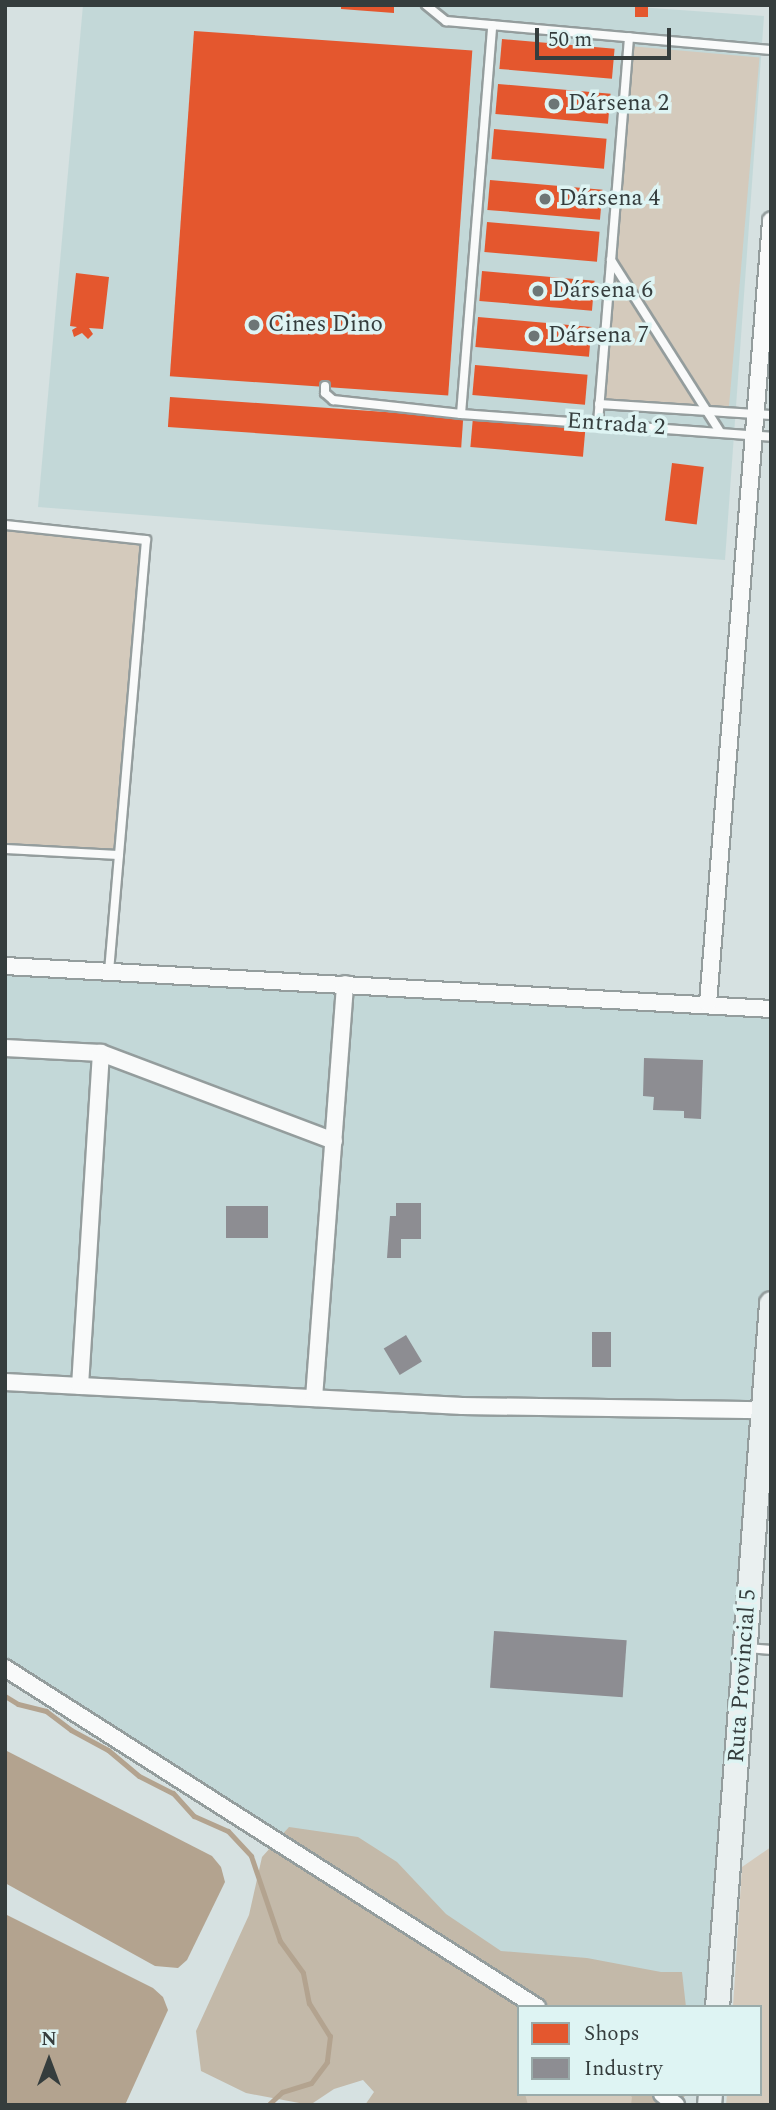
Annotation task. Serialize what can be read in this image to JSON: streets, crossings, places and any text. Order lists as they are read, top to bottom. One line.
{"streets":{"main road":["Ruta Provincial 5"],"lane":["Entrada 2"]},"places":["Dársena 2","Dársena 4","Dársena 6","Cines Dino","Dársena 7"],"legend":["Shops","Industry"],"scale_bar":"50 m","north":"top"}
